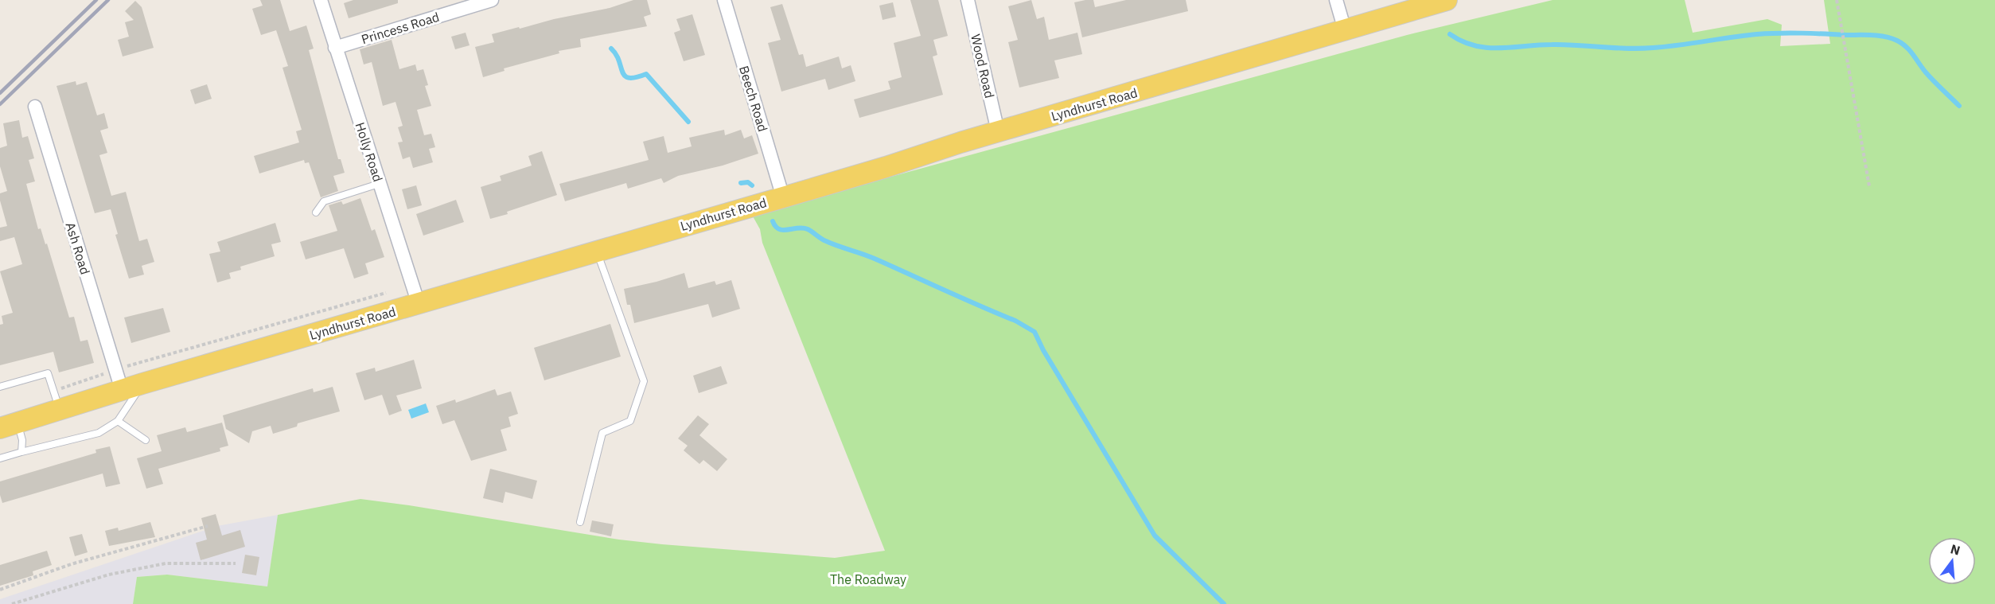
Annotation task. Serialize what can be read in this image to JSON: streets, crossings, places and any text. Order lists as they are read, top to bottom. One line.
{"streets":{"main road":["Lyndhurst Road"],"street":["Princess Road","Wood Road","Beech Road","Holly Road","Ash Road"]},"crossings":[["Princess Road","Holly Road"],["Wood Road","Lyndhurst Road"],["Beech Road","Lyndhurst Road"],["Lyndhurst Road","Holly Road"],["Lyndhurst Road","Ash Road"]],"parks":["The Roadway"],"north":"top"}
